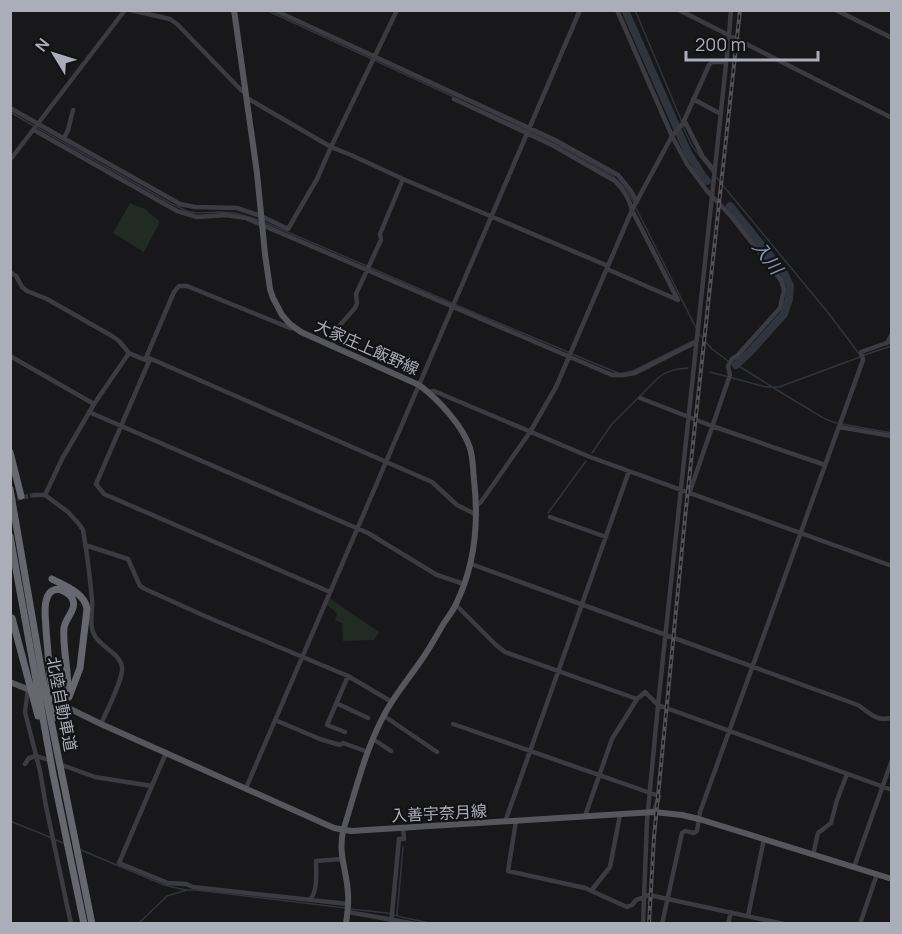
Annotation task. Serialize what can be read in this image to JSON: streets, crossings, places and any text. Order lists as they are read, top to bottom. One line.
{"streets":{"highway":["北陸自動車道"],"main road":["大家庄上飯野線","入善宇奈月線"]},"crossings":[["大家庄上飯野線","入善宇奈月線"],["北陸自動車道","入善宇奈月線"]],"water":["入川"],"scale_bar":"200 m","north":"top left"}
